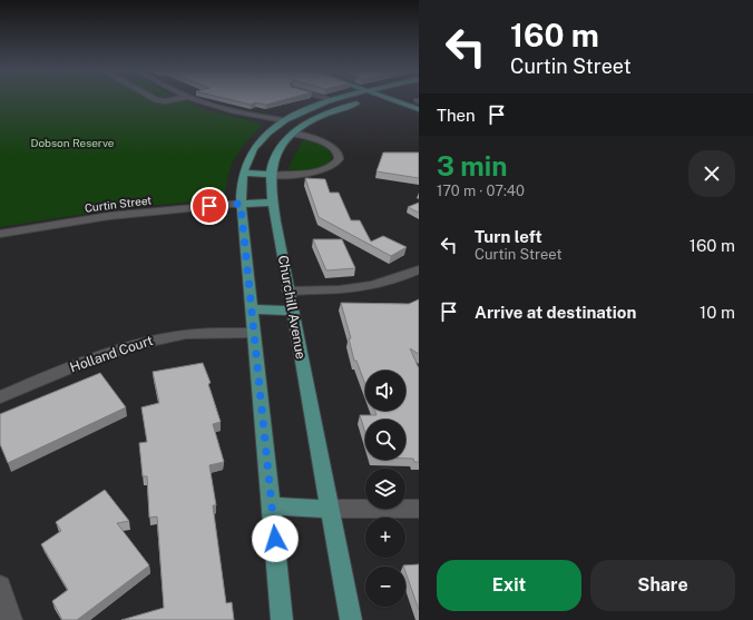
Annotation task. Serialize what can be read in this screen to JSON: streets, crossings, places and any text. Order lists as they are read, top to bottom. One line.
{"streets":{"main road":["Churchill Avenue"],"street":["Curtin Street","Holland Court"]},"parks":["Dobson Reserve"],"page":{"turn":["160 m","Curtin Street"],"then":"Then","heading":["3 min","170 m · 07:40"],"list":[{"name":"Turn left","note":"Curtin Street","value":"160 m"},{"name":"Arrive at destination","value":"10 m"}],"map_buttons":["+","−"],"buttons":["Exit","Share"]}}
